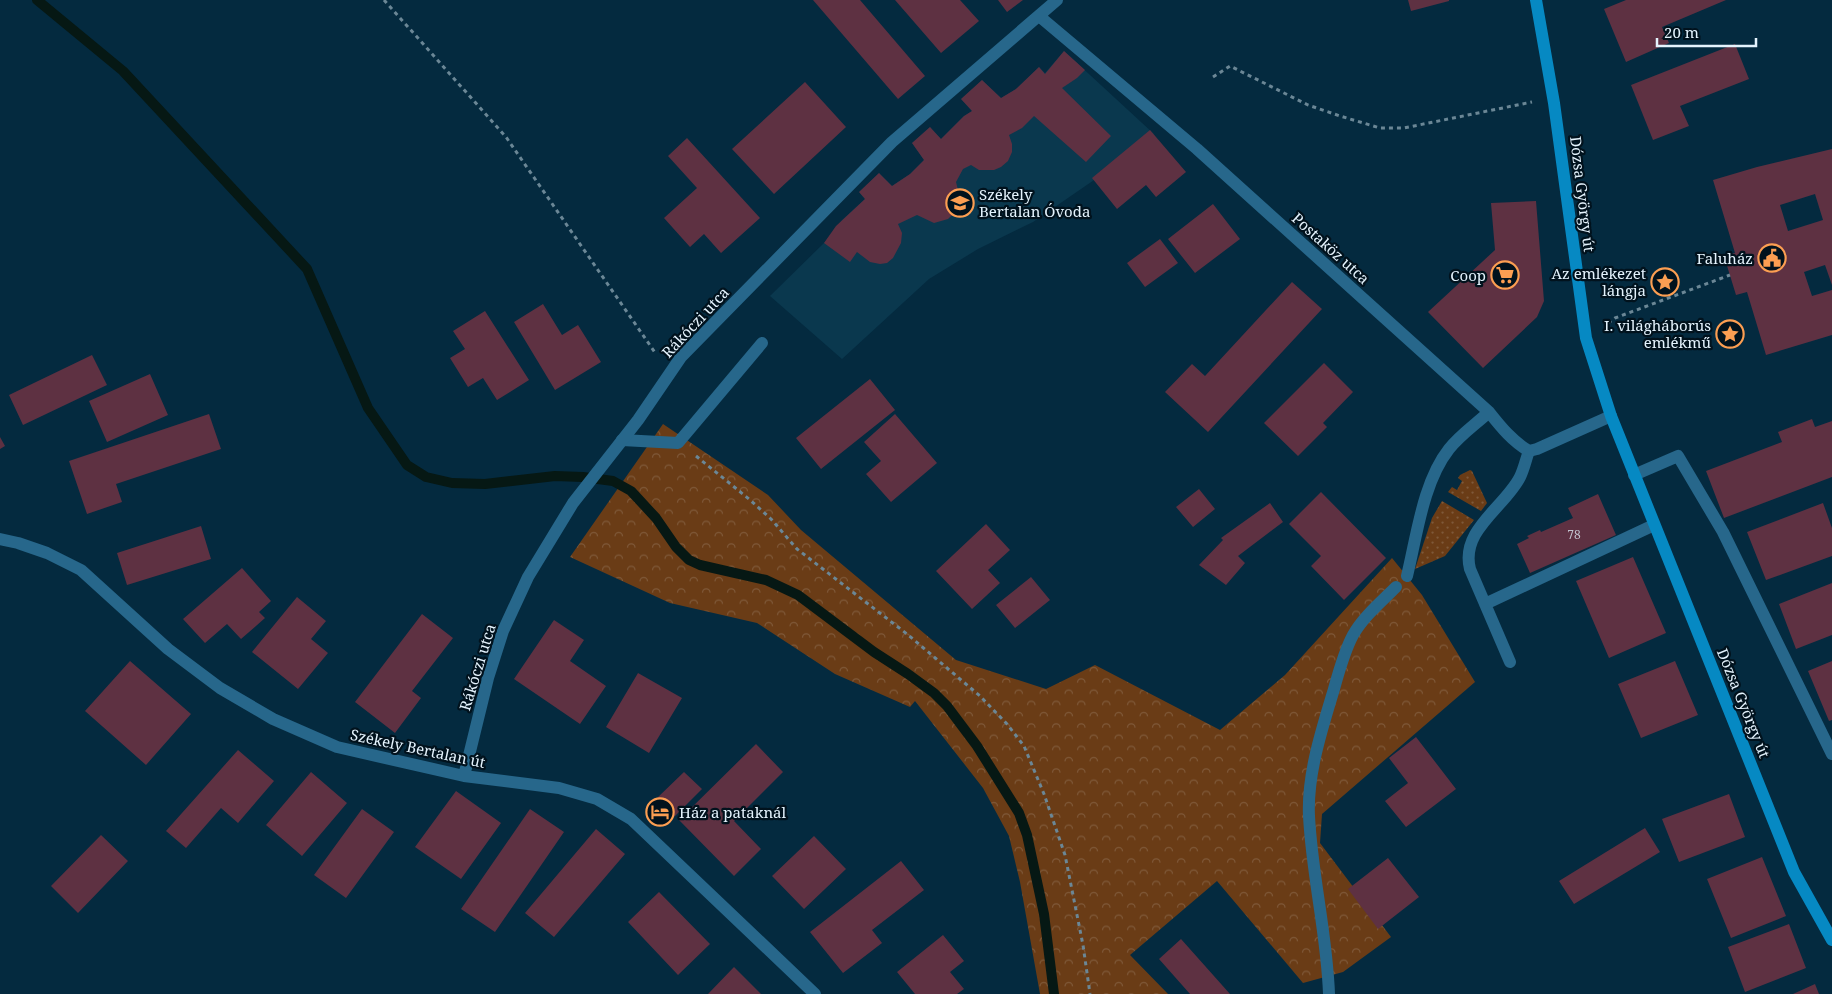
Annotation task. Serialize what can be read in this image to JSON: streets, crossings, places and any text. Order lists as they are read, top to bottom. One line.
{"streets":{"main road":["Dózsa György út"],"street":["Postaköz utca","Rákóczi utca","Székely Bertalan út"]},"crossings":[["Postaköz utca","Rákóczi utca"],["Rákóczi utca","Székely Bertalan út"]],"places":{"school or university":["Székely Bertalan Óvoda"],"public building":["Faluház"],"supermarket":["Coop"],"place":["Az emlékezet lángja","I. világháborús emlékmű"],"hotel":["Ház a pataknál"]},"house_numbers":["78"],"scale_bar":"20 m"}
